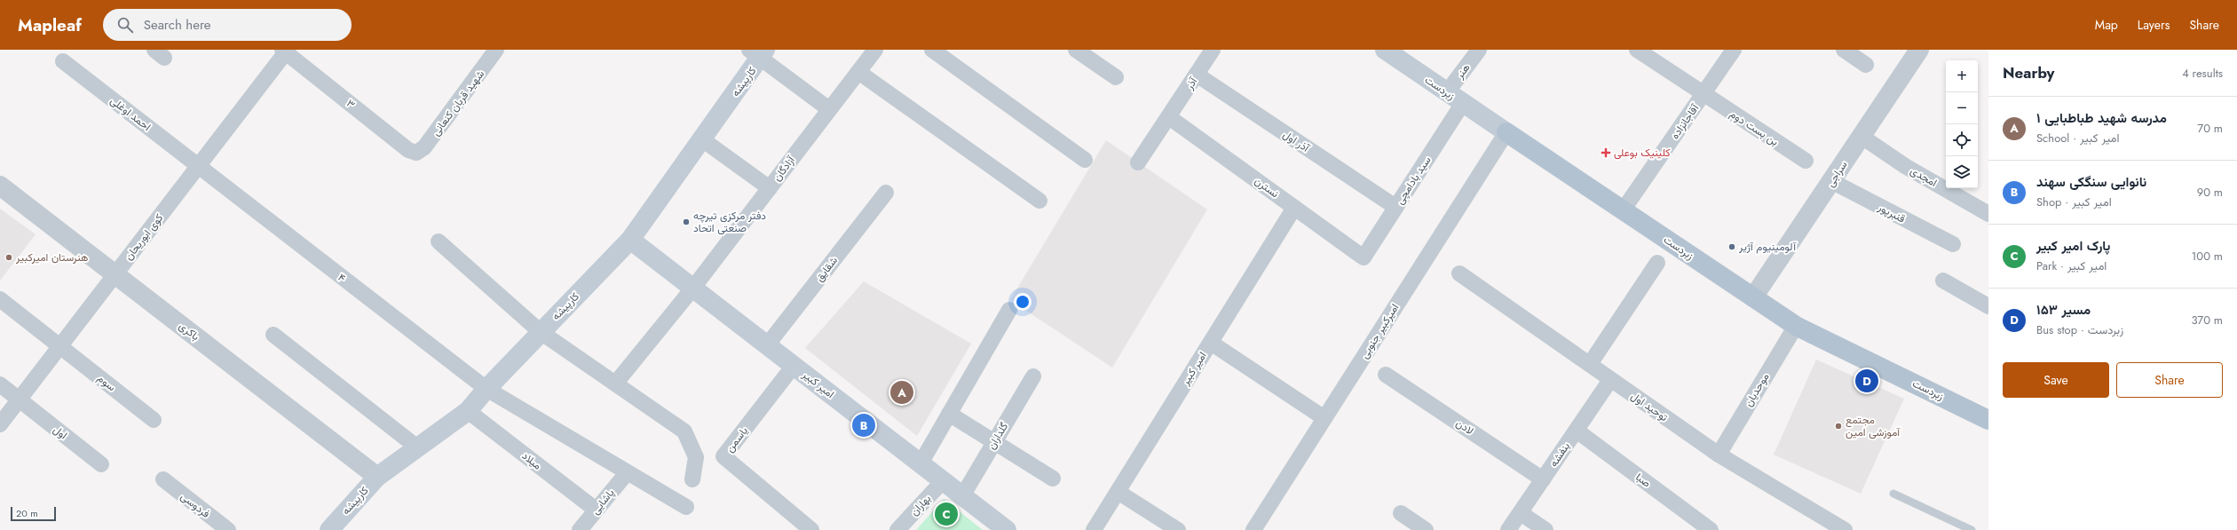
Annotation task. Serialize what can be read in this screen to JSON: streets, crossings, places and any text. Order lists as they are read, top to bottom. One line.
{"streets":{"main road":["کارپیشه","زبردست","امیر کبیر"],"street":["هنر","آذر","شهید قربان کنعانی","۳","احمد اوغلی","آقاجانزاده","بن بست دوم","آذر اول","آزادگان","سراجی","امجدی","سید بادامچی","نسترن","قنبرپور","کوی ابوریحان","شقایق","۴","باکری","امیرکبیر جنوبی","سوم","موحدیان","توحید اول","لادن","اول","گلداران","یاسمن","بنفشه","میلاد","صبا","پاشایی","فردوسی","بهاران"]},"crossings":[["هنر","زبردست"],["هنر","سید بادامچی"],["کارپیشه","۴"],["کارپیشه","باکری"],["کارپیشه","امیر کبیر"],["کارپیشه","میلاد"],["آذر","آذر اول"],["آذر","نسترن"],["زبردست","آقاجانزاده"],["زبردست","سراجی"],["زبردست","سید بادامچی"],["زبردست","امیرکبیر جنوبی"],["زبردست","موحدیان"],["شهید قربان کنعانی","۳"],["۳","کوی ابوریحان"],["احمد اوغلی","کوی ابوریحان"],["احمد اوغلی","۴"],["آقاجانزاده","بن بست دوم"],["آذر اول","سید بادامچی"],["آزادگان","امیر کبیر"],["سراجی","امجدی"],["سراجی","قنبرپور"],["سید بادامچی","نسترن"],["نسترن","امیر کبیر"],["کوی ابوریحان","۴"],["کوی ابوریحان","باکری"],["کوی ابوریحان","سوم"],["کوی ابوریحان","اول"],["شقایق","امیر کبیر"],["۴","پاشایی"],["امیر کبیر","گلداران"],["امیر کبیر","یاسمن"],["امیر کبیر","بهاران"],["موحدیان","توحید اول"],["توحید اول","بنفشه"],["لادن","بنفشه"],["بنفشه","صبا"],["میلاد","پاشایی"]],"places":{"health":["کلینیک بوعلی"],"other":["دفتر مرکزی تیرچه صنعتی اتحاد","آلومینیوم آژیر","هنرستان امیرکبیر","مجتمع آموزشی امین"]},"scale_bar":"20 m","page":{"header":"Mapleaf","search":"Search here","nav":["Map","Layers","Share"],"heading":["Nearby","4 results"],"map_buttons":["+","−"],"list":[{"mark":"A","name":"مدرسه شهید طباطبایی ۱","note":"School · امیر کبیر","value":"70 m"},{"mark":"B","name":"نانوایی سنگکی سهند","note":"Shop · امیر کبیر","value":"90 m"},{"mark":"C","name":"پارک امیر کبیر","note":"Park · امیر کبیر","value":"100 m"},{"mark":"D","name":"مسیر ۱۵۳","note":"Bus stop · زبردست","value":"370 m"}],"buttons":["Save","Share"],"pins":["D","A","B","C"],"scale":"20 m"}}
